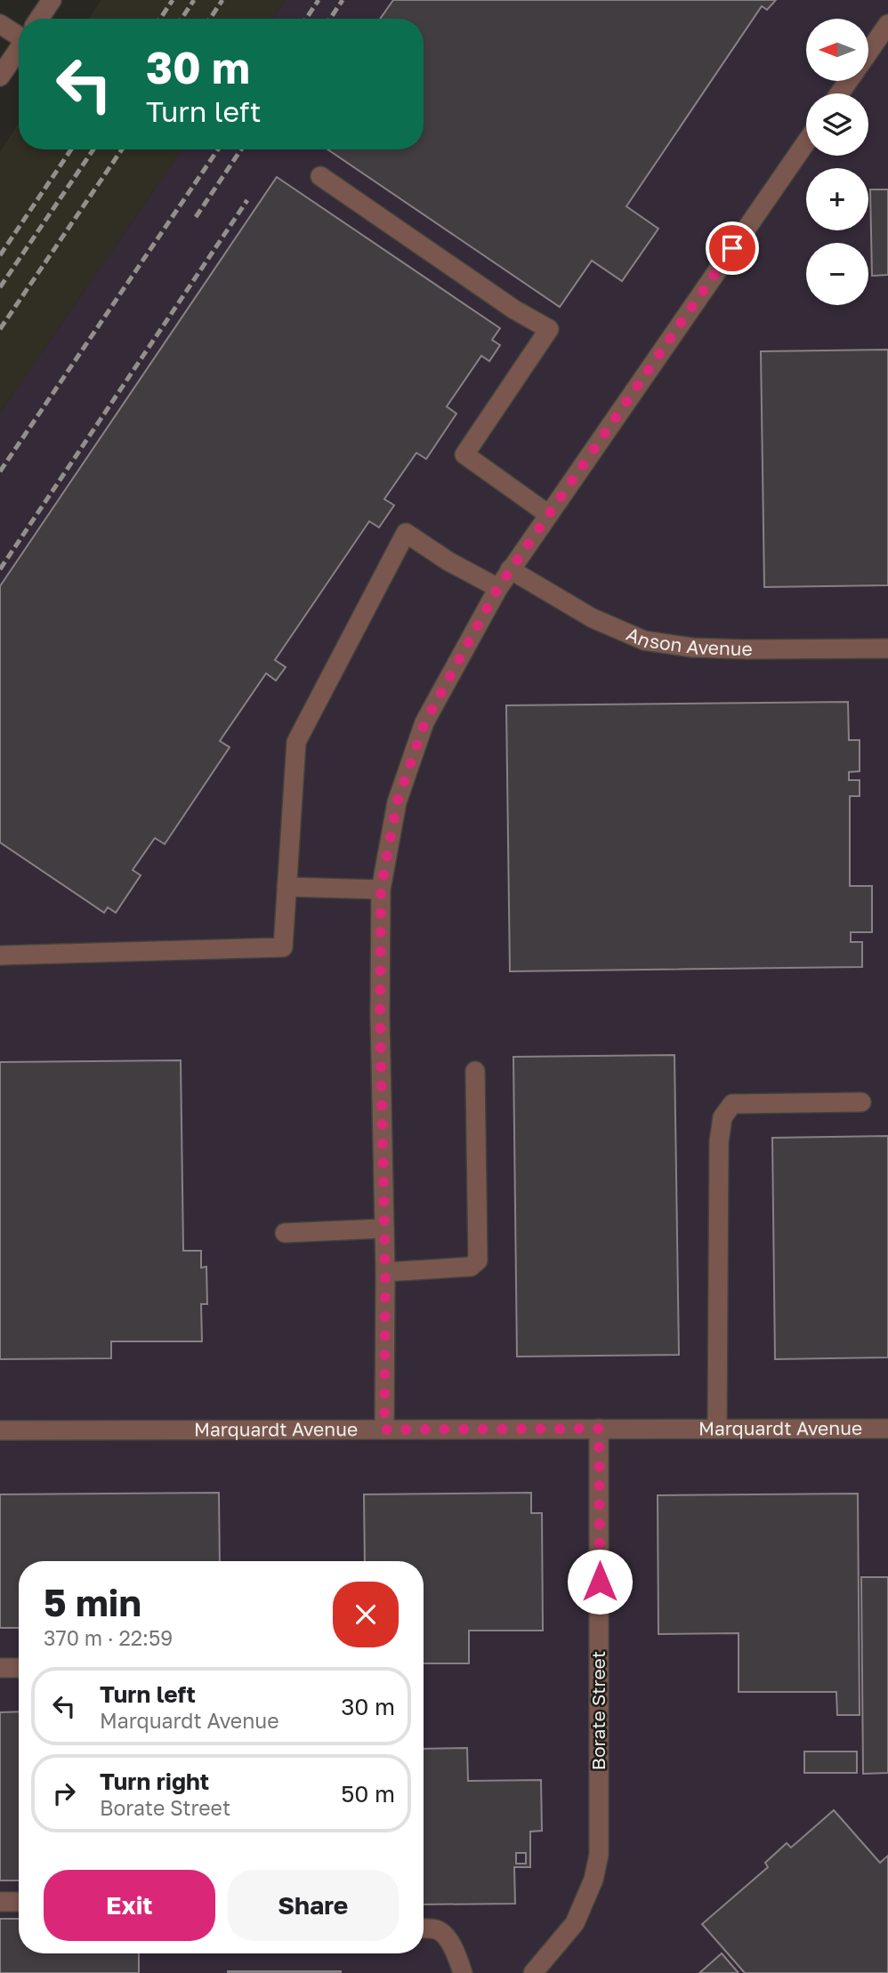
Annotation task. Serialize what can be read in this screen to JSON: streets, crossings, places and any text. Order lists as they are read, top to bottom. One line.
{"streets":{"street":["Anson Avenue","Marquardt Avenue","Borate Street"]},"crossings":[["Marquardt Avenue","Borate Street"]],"north":"left","page":{"map_buttons":["+","−"],"turn":["30 m","Turn left"],"heading":["5 min","370 m · 22:59"],"list":[{"name":"Turn left","note":"Marquardt Avenue","value":"30 m"},{"name":"Turn right","note":"Borate Street","value":"50 m"}],"buttons":["Exit","Share"]}}
